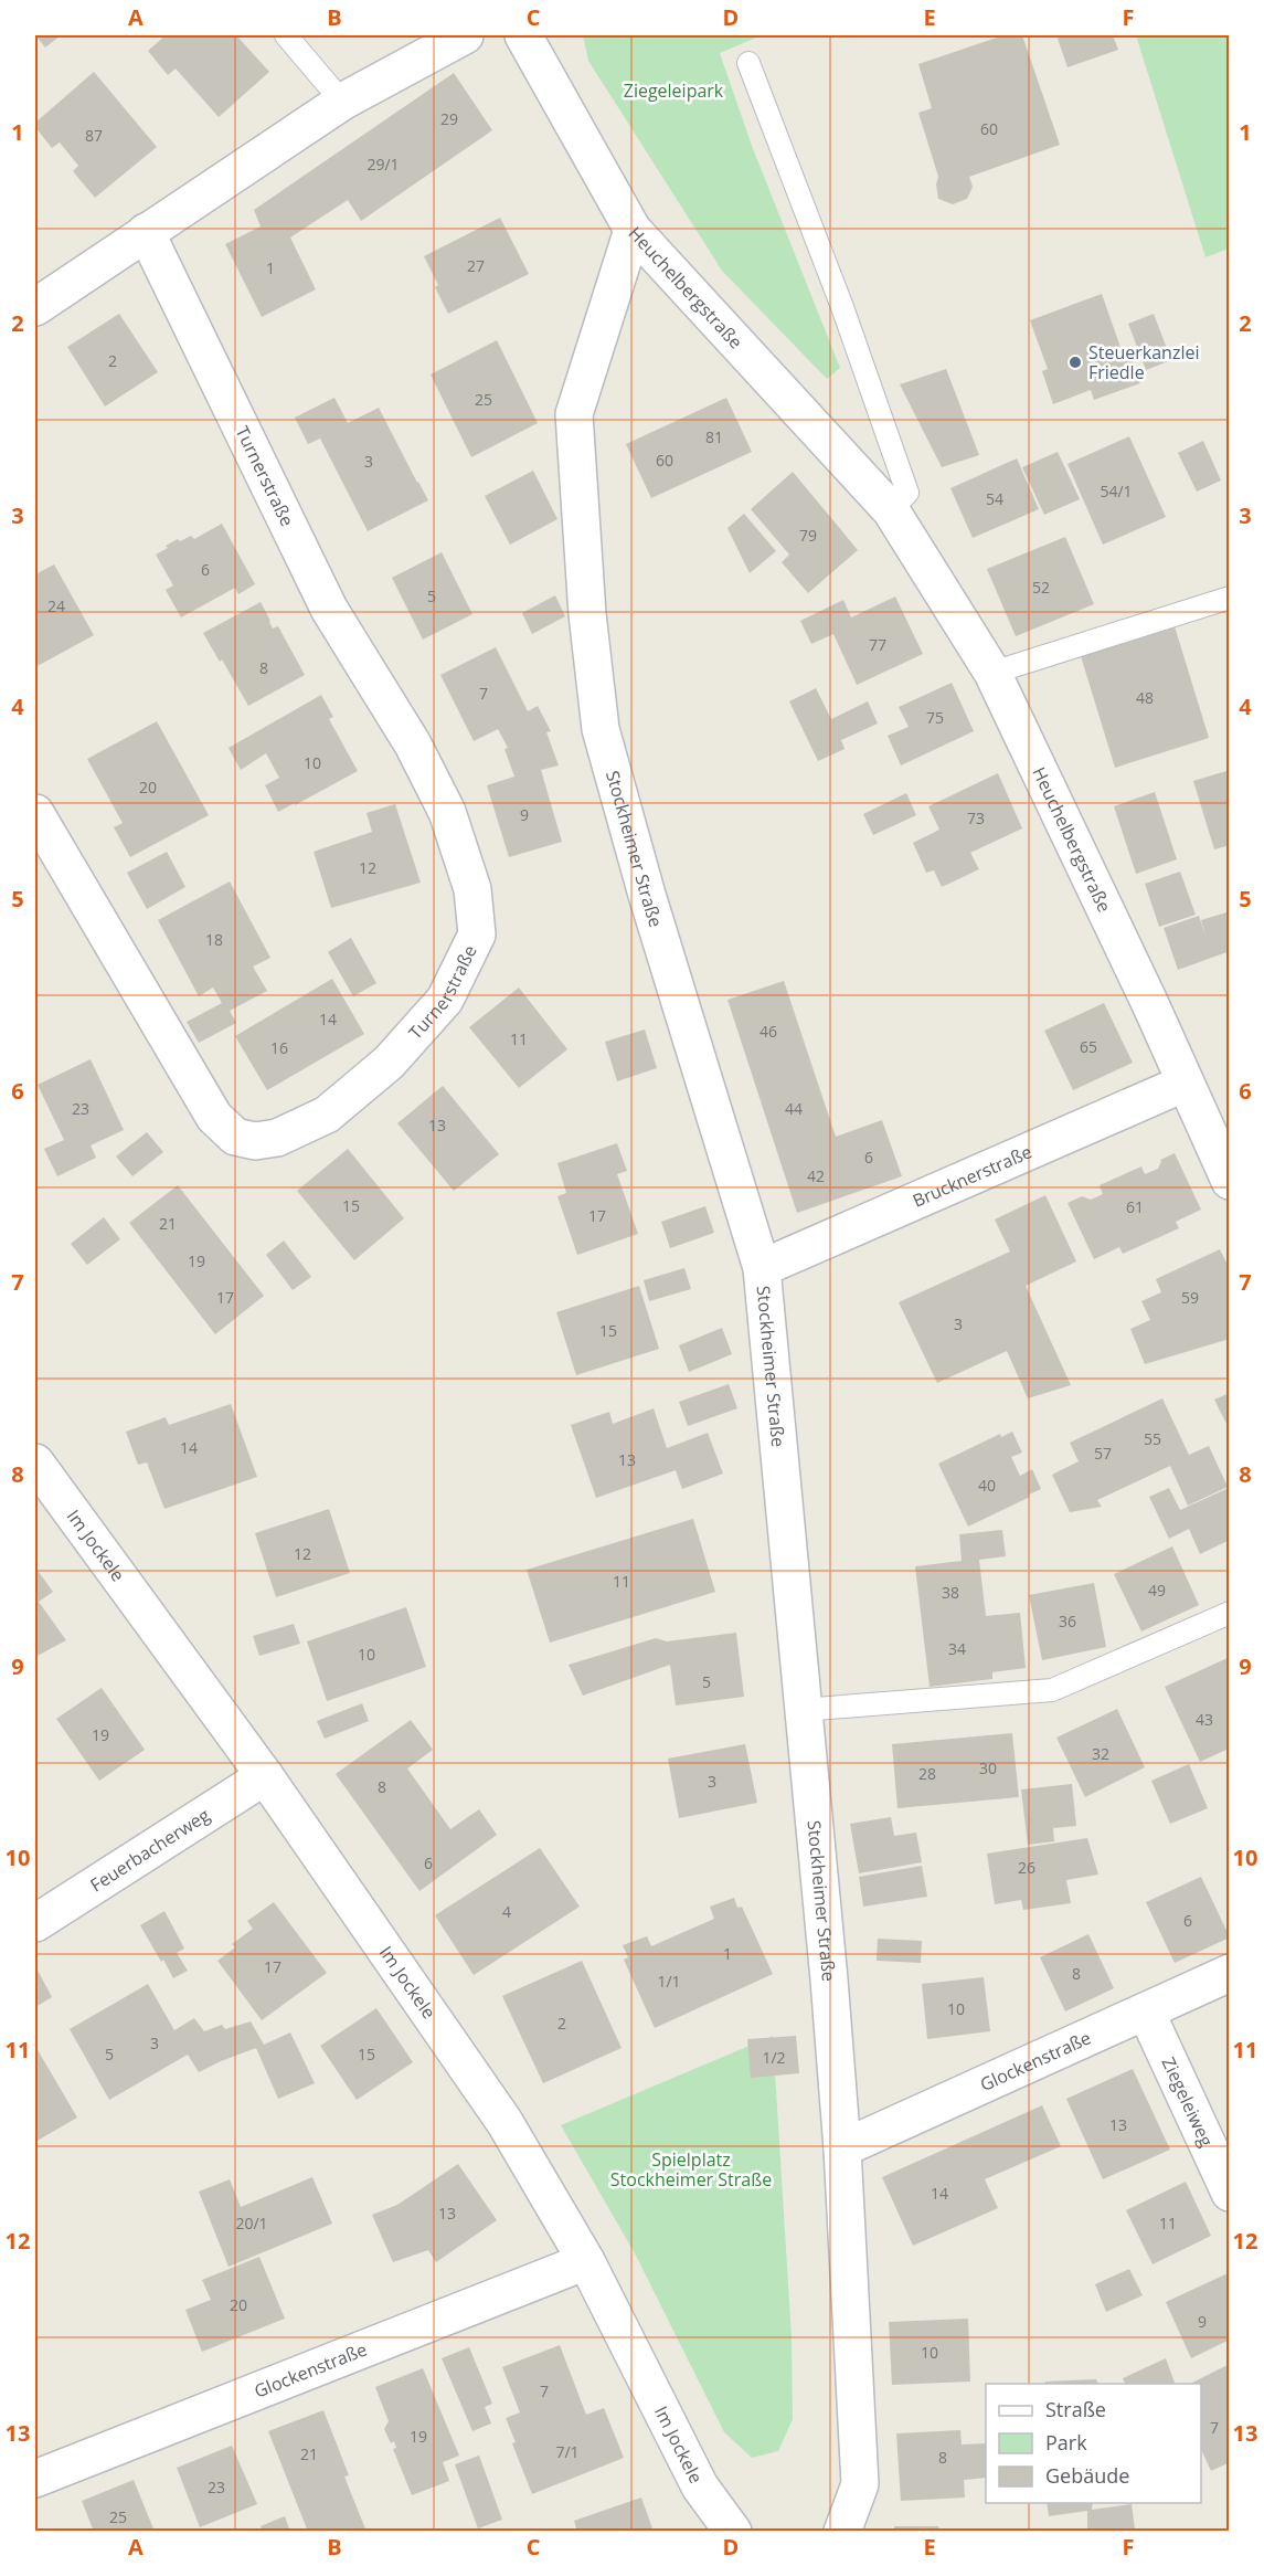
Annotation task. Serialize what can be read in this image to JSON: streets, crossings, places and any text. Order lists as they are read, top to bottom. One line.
{"streets":{"street":["Heuchelbergstraße","Turnerstraße","Stockheimer Straße","Brucknerstraße","Im Jockele","Feuerbacherweg","Glockenstraße","Ziegeleiweg"]},"crossings":[["Heuchelbergstraße","Stockheimer Straße"],["Heuchelbergstraße","Brucknerstraße"],["Stockheimer Straße","Brucknerstraße"],["Stockheimer Straße","Glockenstraße"],["Im Jockele","Feuerbacherweg"],["Im Jockele","Glockenstraße"],["Glockenstraße","Ziegeleiweg"]],"parks":["Ziegeleipark","Spielplatz Stockheimer Straße"],"places":["Steuerkanzlei Friedle"],"house_numbers":["29","60","87","29/1","27","1","2","25","81","60","3","54/1","54","79","6","52","5","24","77","8","7","48","75","10","20","9","73","12","18","14","46","11","65","16","23","44","13","6","42","15","61","17","21","19","17","59","3","15","55","14","57","13","40","12","11","49","38","36","34","10","5","43","19","32","30","28","3","8","6","26","4","6","1","17","8","1/1","10","2","3","5","15","1/2","13","14","13","20/1","11","20","9","10","7","7","19","7/1","21","8","23","25"],"legend":["Straße","Park","Gebäude"],"grid":{"columns":["A","B","C","D","E","F"],"rows":["1","2","3","4","5","6","7","8","9","10","11","12","13"]}}
